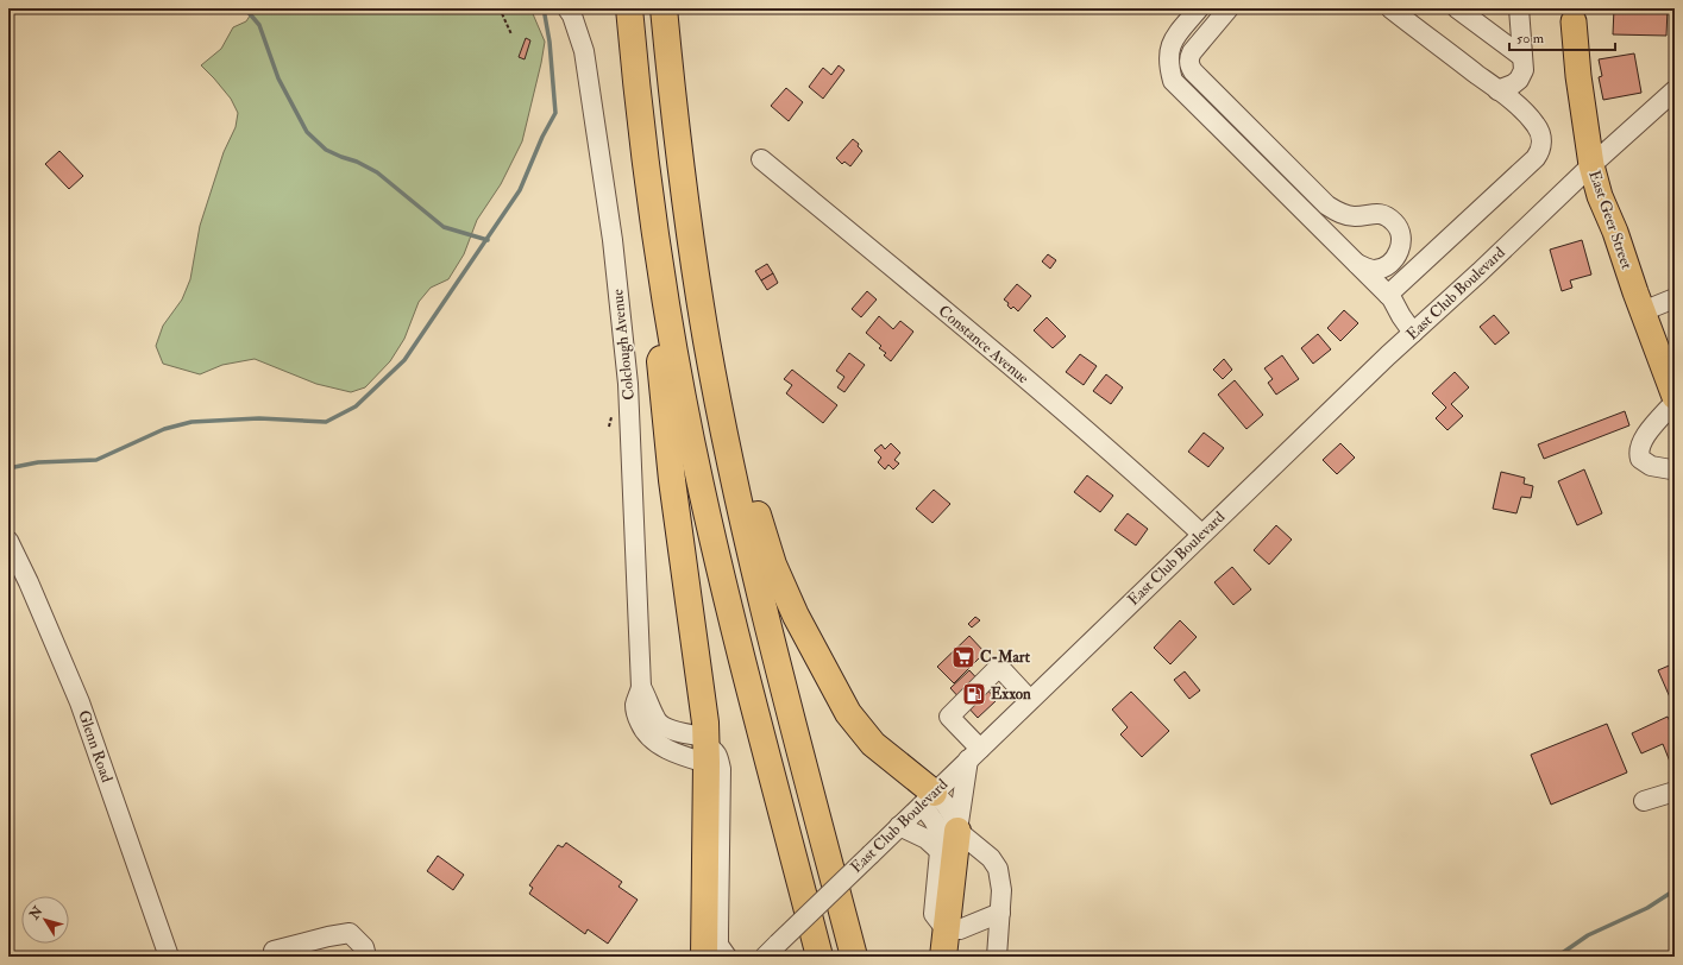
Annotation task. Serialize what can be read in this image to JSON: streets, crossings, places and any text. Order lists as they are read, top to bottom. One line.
{"streets":{"main road":["East Geer Street"],"street":["East Club Boulevard","Colclough Avenue","Constance Avenue","Glenn Road"]},"crossings":[["East Geer Street","East Club Boulevard"],["East Club Boulevard","Constance Avenue"]],"places":{"supermarket":["C-Mart"],"fuel station":["Exxon"]},"scale_bar":"50 m","north":"top left"}
